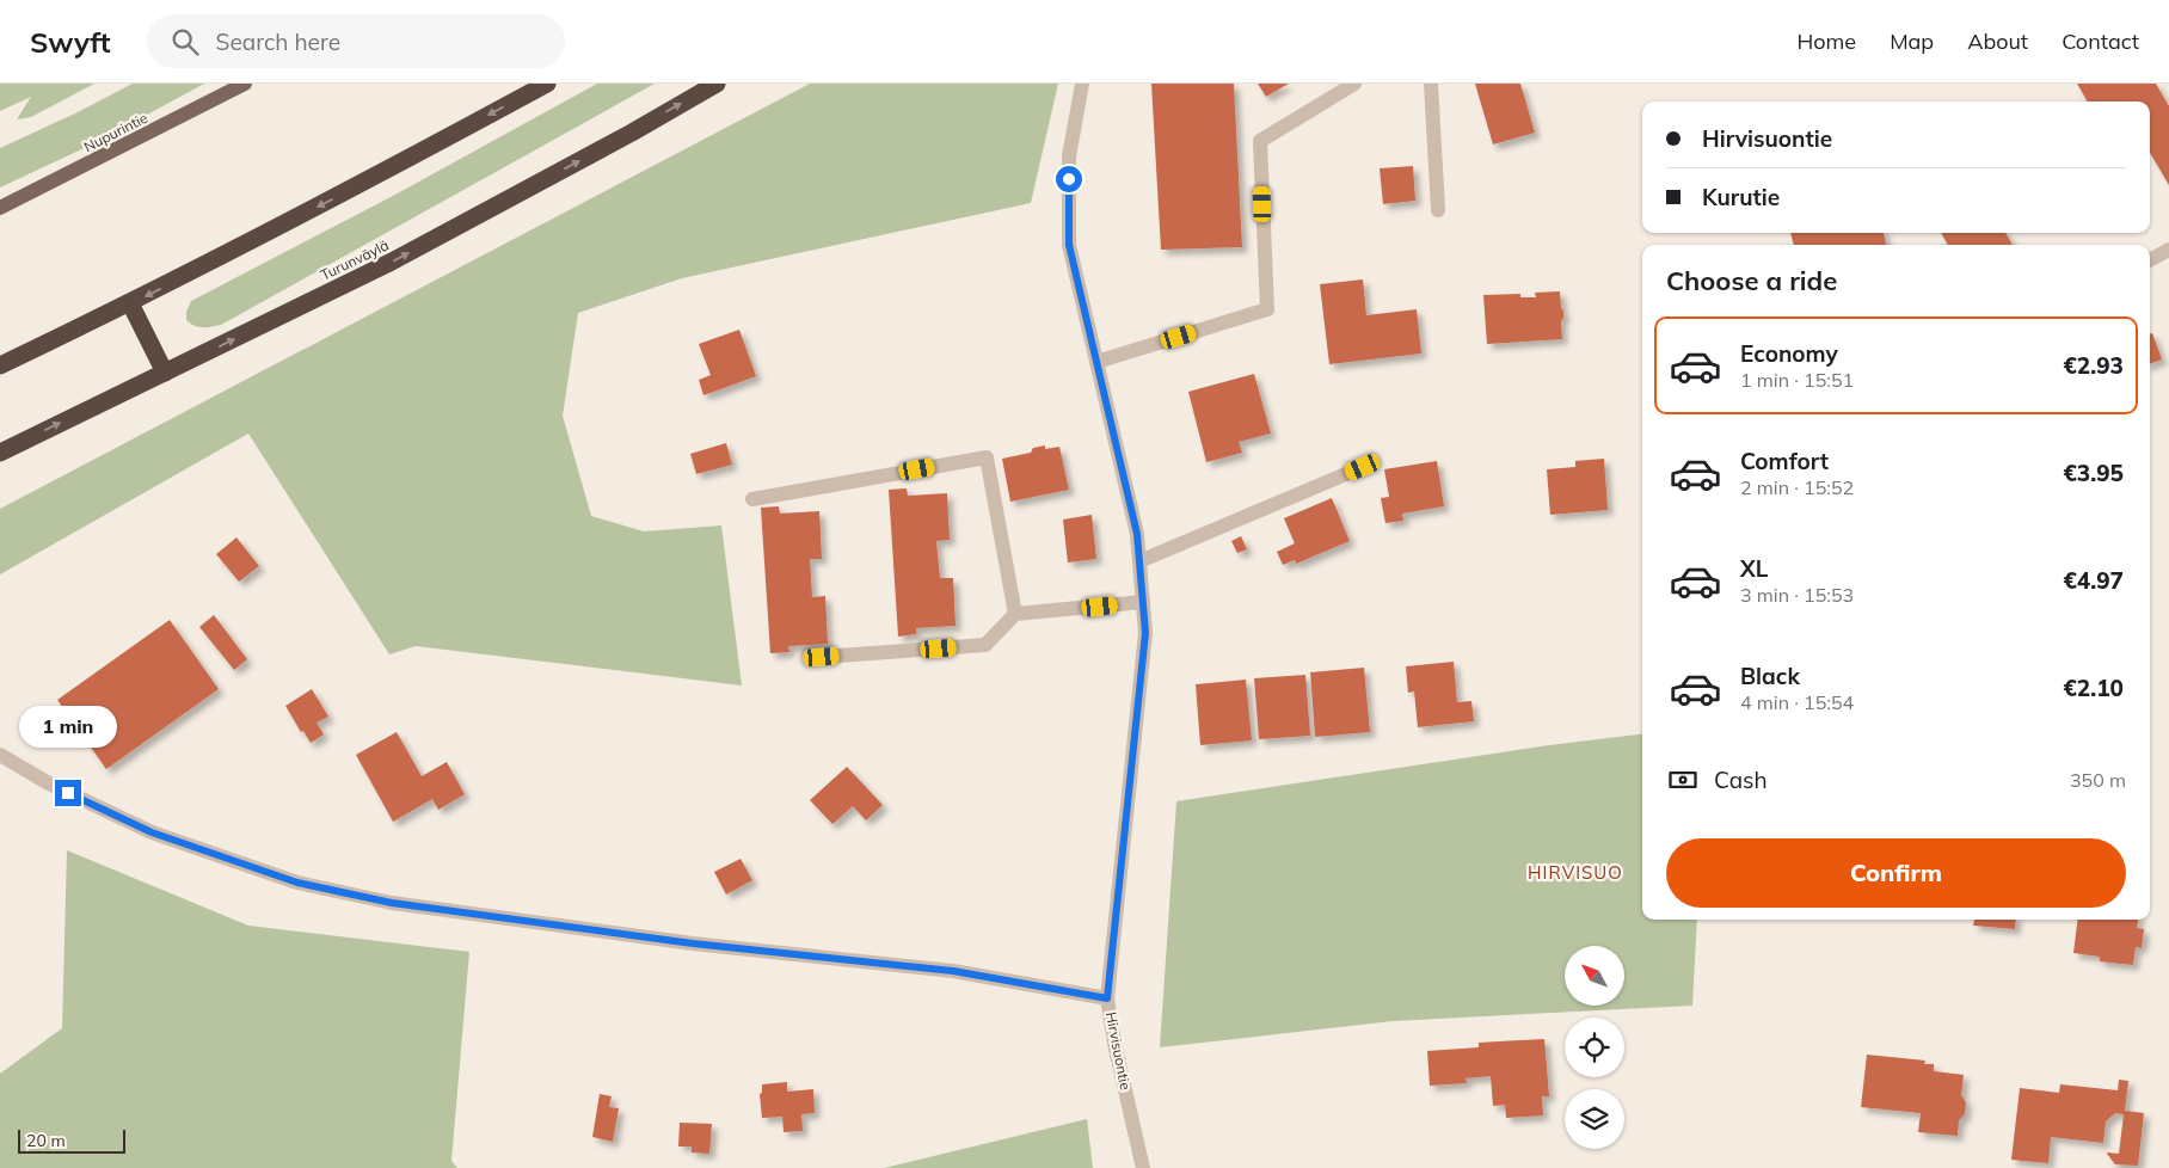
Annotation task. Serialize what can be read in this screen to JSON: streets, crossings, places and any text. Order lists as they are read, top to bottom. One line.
{"streets":{"highway":["Turunväylä"],"main road":["Nupurintie"],"street":["Hirvisuontie"]},"districts":["HIRVISUO"],"scale_bar":"20 m","north":"top left","page":{"header":"Swyft","search":"Search here","nav":["Home","Map","About","Contact"],"banner":["Hirvisuontie","Kurutie"],"heading":"Choose a ride","list":[{"name":"Economy","note":"1 min · 15:51","value":"€2.93"},{"name":"Comfort","note":"2 min · 15:52","value":"€3.95"},{"name":"XL","note":"3 min · 15:53","value":"€4.97"},{"name":"Black","note":"4 min · 15:54","value":"€2.10"}],"bubble":"1 min","pay":["Cash","350 m"],"buttons":"Confirm","scale":"20 m"}}
